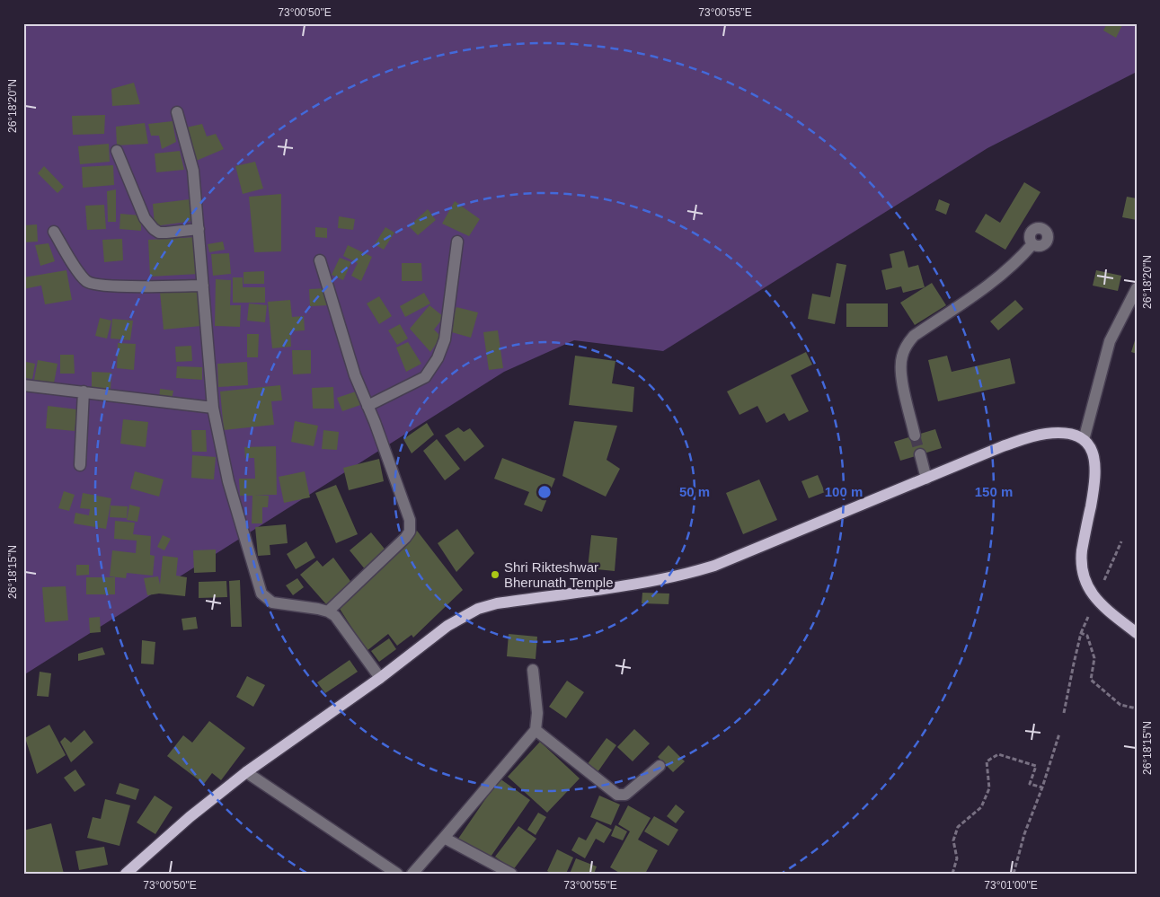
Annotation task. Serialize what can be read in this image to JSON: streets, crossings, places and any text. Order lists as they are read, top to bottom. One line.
{"places":["Shri Rikteshwar Bherunath Temple"],"coordinates":["73°00'50\"E","73°00'55\"E","26°18'20\"N","26°18'15\"N","73°01'00\"E"],"rings":["50 m","100 m","150 m"]}
